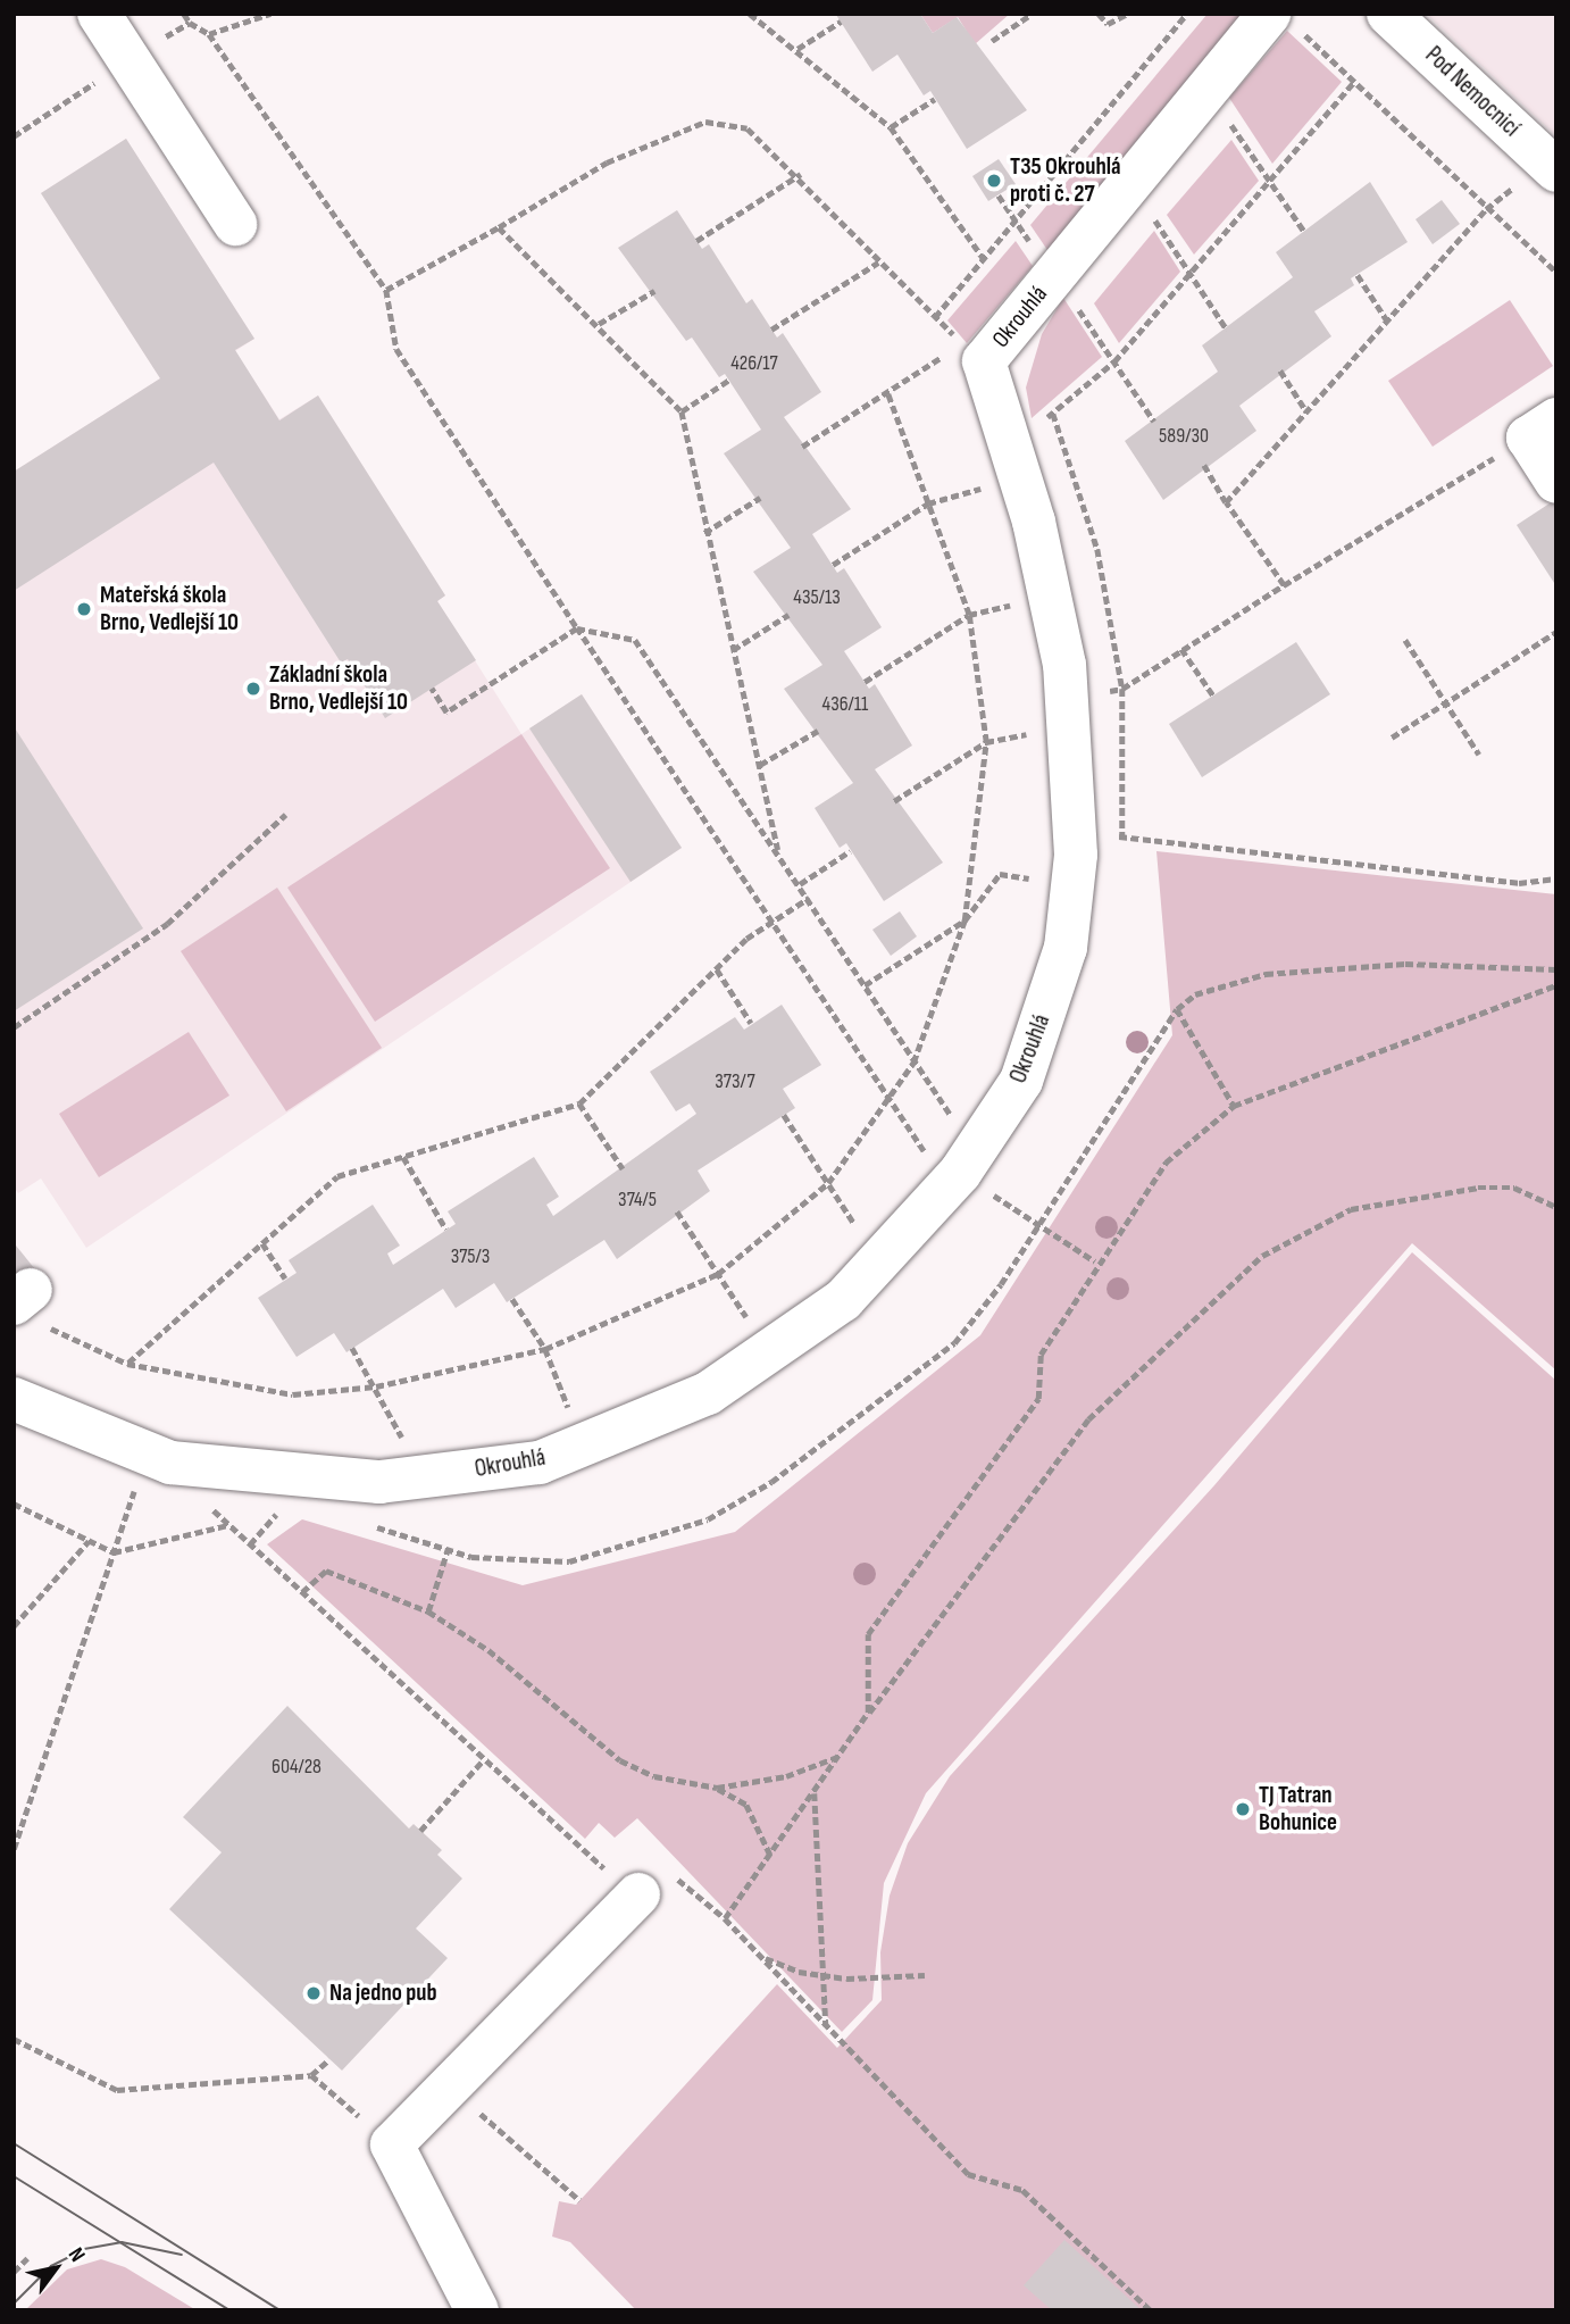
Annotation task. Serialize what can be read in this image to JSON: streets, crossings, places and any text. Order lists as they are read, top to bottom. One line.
{"streets":{"street":["Pod Nemocnicí","Okrouhlá"]},"places":["T35 Okrouhlá proti č. 27","Mateřská škola Brno, Vedlejší 10","Základní škola Brno, Vedlejší 10","TJ Tatran Bohunice","Na jedno pub"],"house_numbers":["426/17","589/30","435/13","436/11","373/7","374/5","375/3","604/28"],"north":"top right"}
